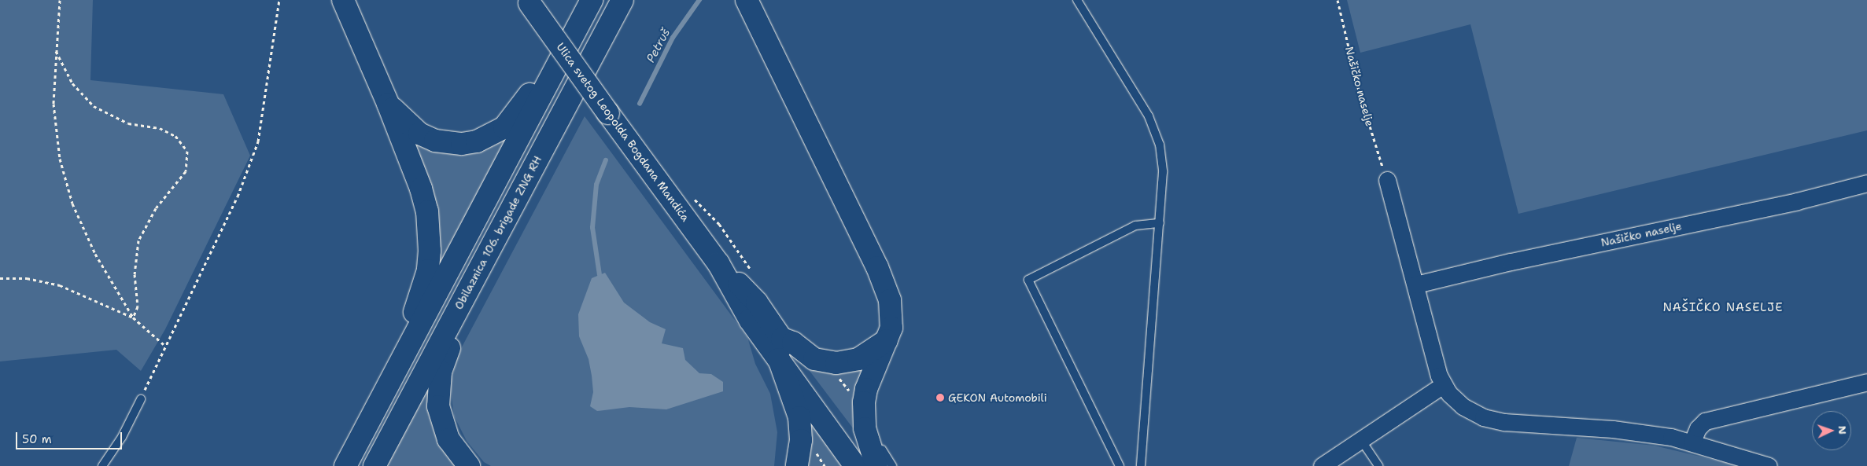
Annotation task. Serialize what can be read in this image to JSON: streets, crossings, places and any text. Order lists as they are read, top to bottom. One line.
{"streets":{"main road":["Ulica svetog Leopolda Bogdana Mandića","Obilaznica 106. brigade ZNG RH"],"street":["Našičko naselje"]},"districts":["NAŠIČKO NASELJE"],"water":["Petruš"],"places":["GEKON Automobili"],"scale_bar":"50 m","north":"right"}
